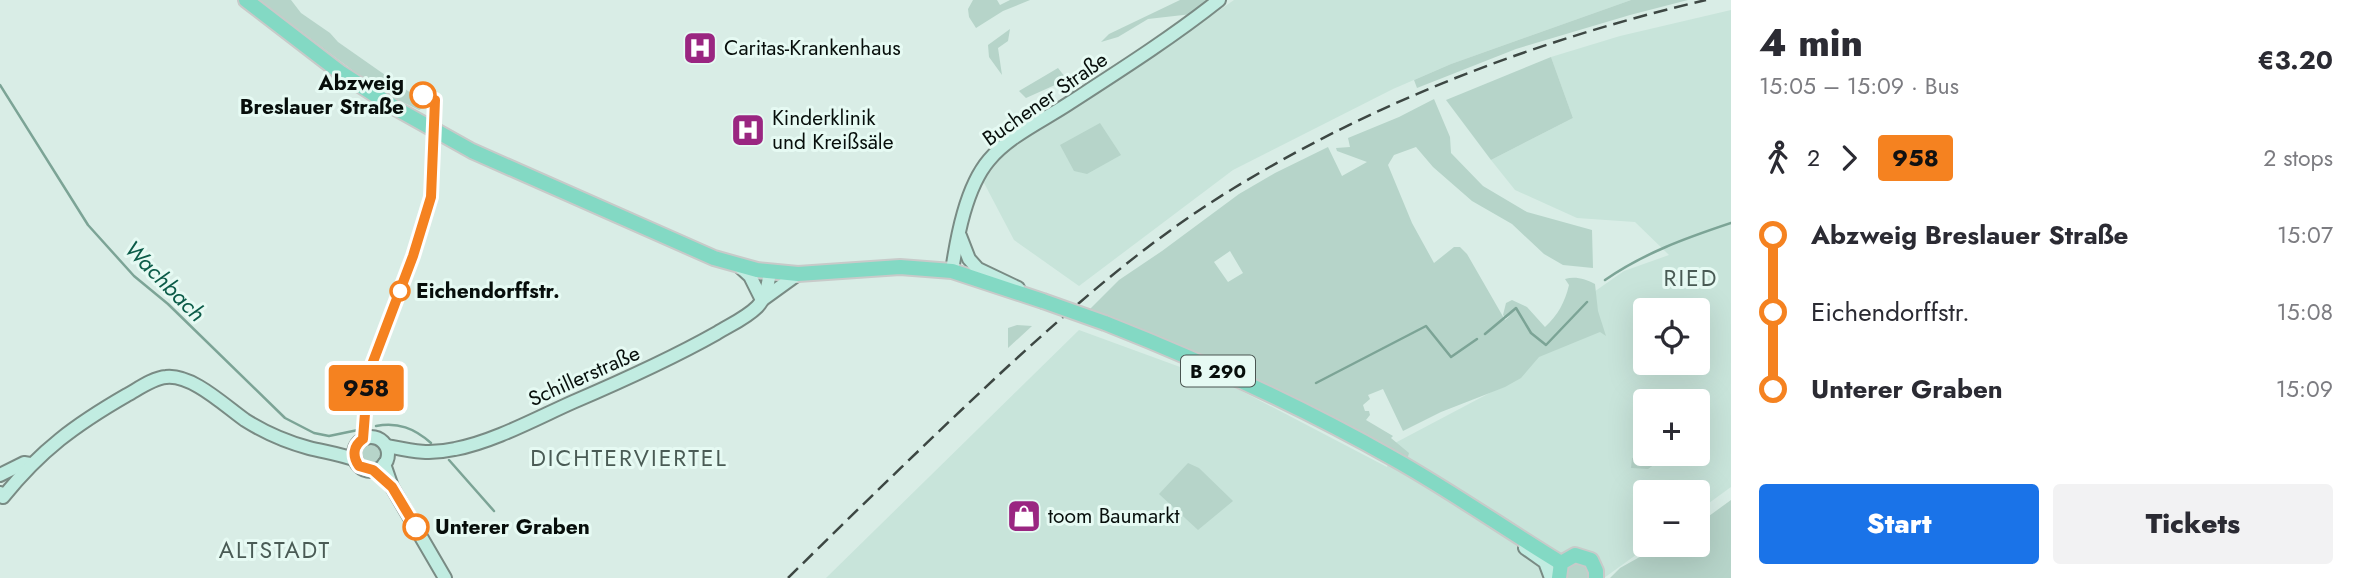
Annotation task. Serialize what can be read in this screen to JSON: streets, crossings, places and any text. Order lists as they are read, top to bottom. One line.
{"streets":{"main road":["B 290"],"street":["Buchener Straße","Schillerstraße"]},"crossings":[["Buchener Straße","B 290"],["B 290","Schillerstraße"]],"districts":["RIED","DICHTERVIERTEL","ALTSTADT"],"water":["Wachbach"],"places":{"hospital":["Caritas-Krankenhaus","Kinderklinik und Kreißsäle"],"other":["Abzweig Breslauer Straße","Eichendorffstr.","Unterer Graben"],"shop":["toom Baumarkt"]},"lines":["bus line 958"],"page":{"on_map":"958","heading":["4 min","15:05 – 15:09 · Bus","€3.20"],"legs":["2","958","2 stops"],"list":[{"name":"Abzweig Breslauer Straße","value":"15:07"},{"name":"Eichendorffstr.","value":"15:08"},{"name":"Unterer Graben","value":"15:09"}],"map_buttons":["+","−"],"buttons":["Start","Tickets"]}}
